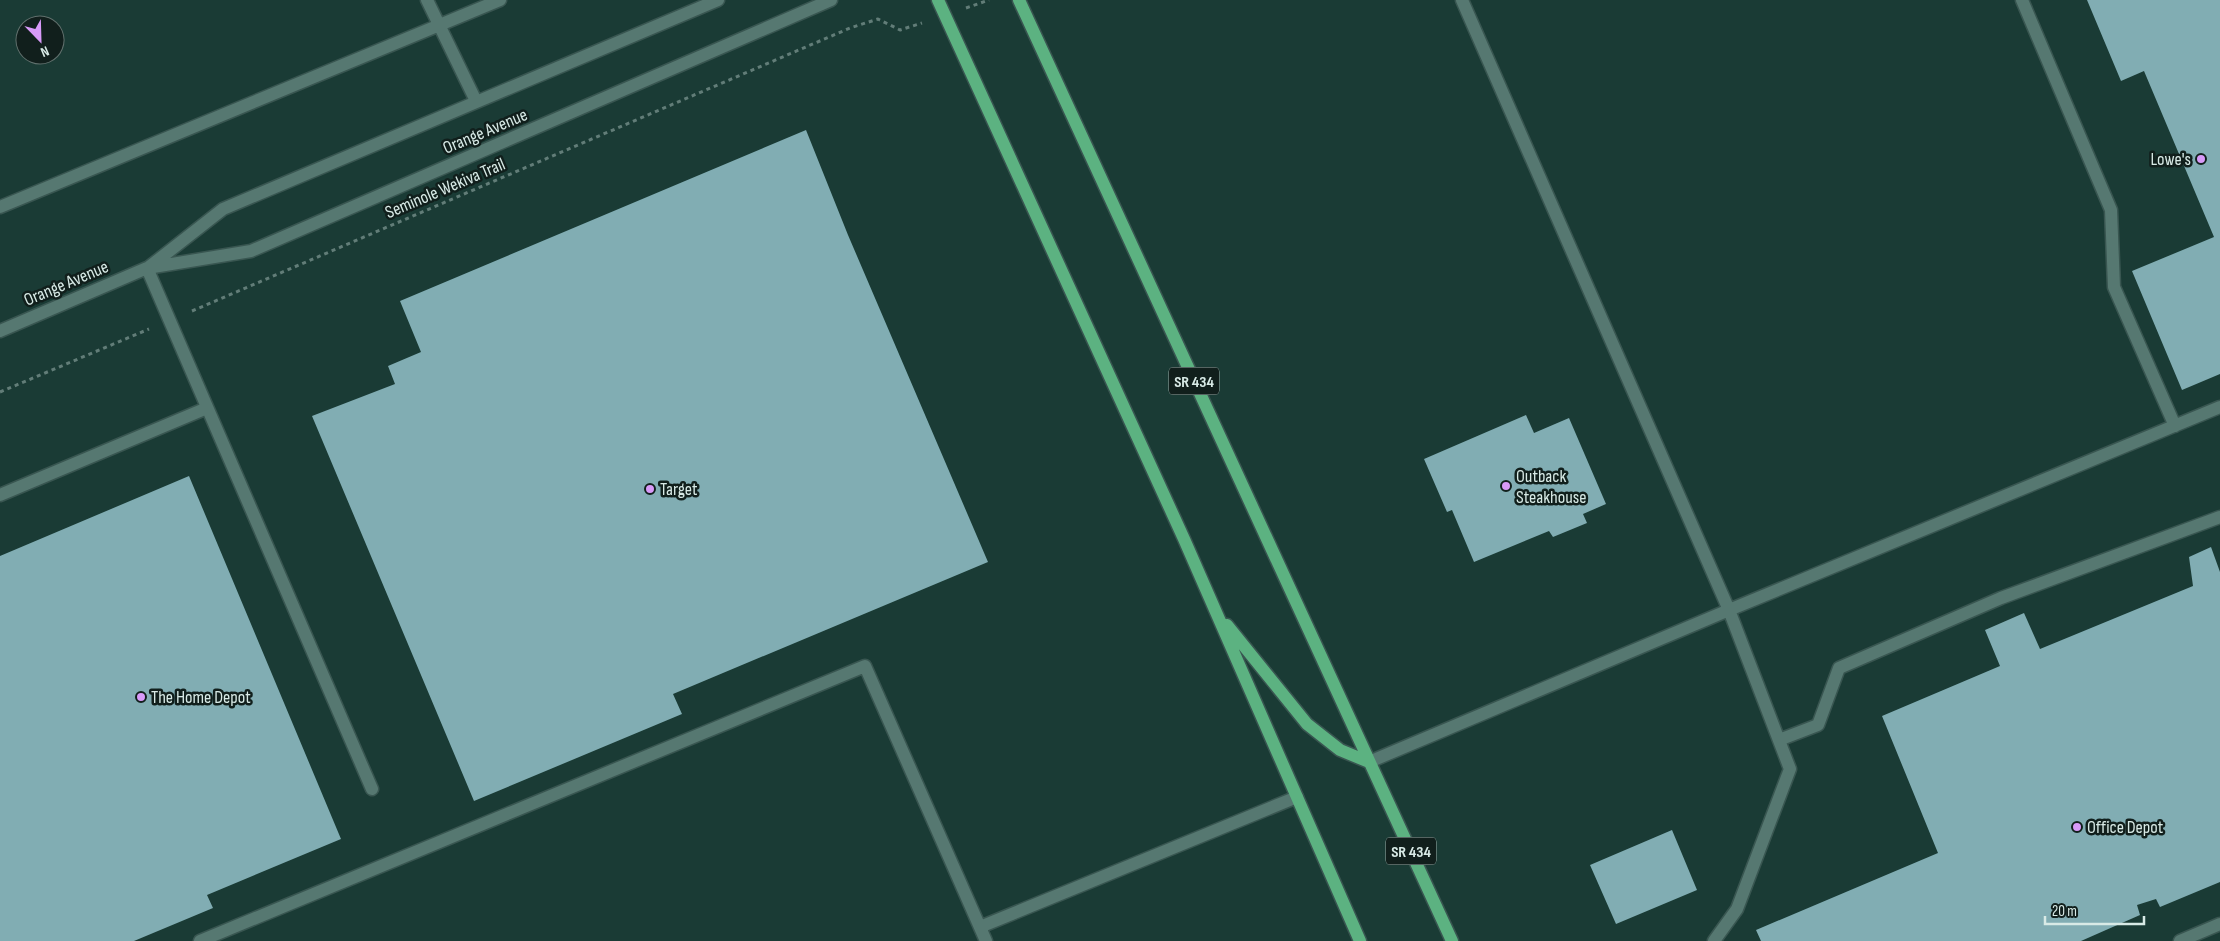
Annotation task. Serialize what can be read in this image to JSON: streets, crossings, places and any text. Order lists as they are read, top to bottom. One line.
{"streets":{"main road":["SR 434"],"street":["Orange Avenue"],"path":["Seminole Wekiva Trail"]},"places":["Lowe's","Outback Steakhouse","Target","The Home Depot","Office Depot"],"scale_bar":"20 m","north":"bottom right"}
